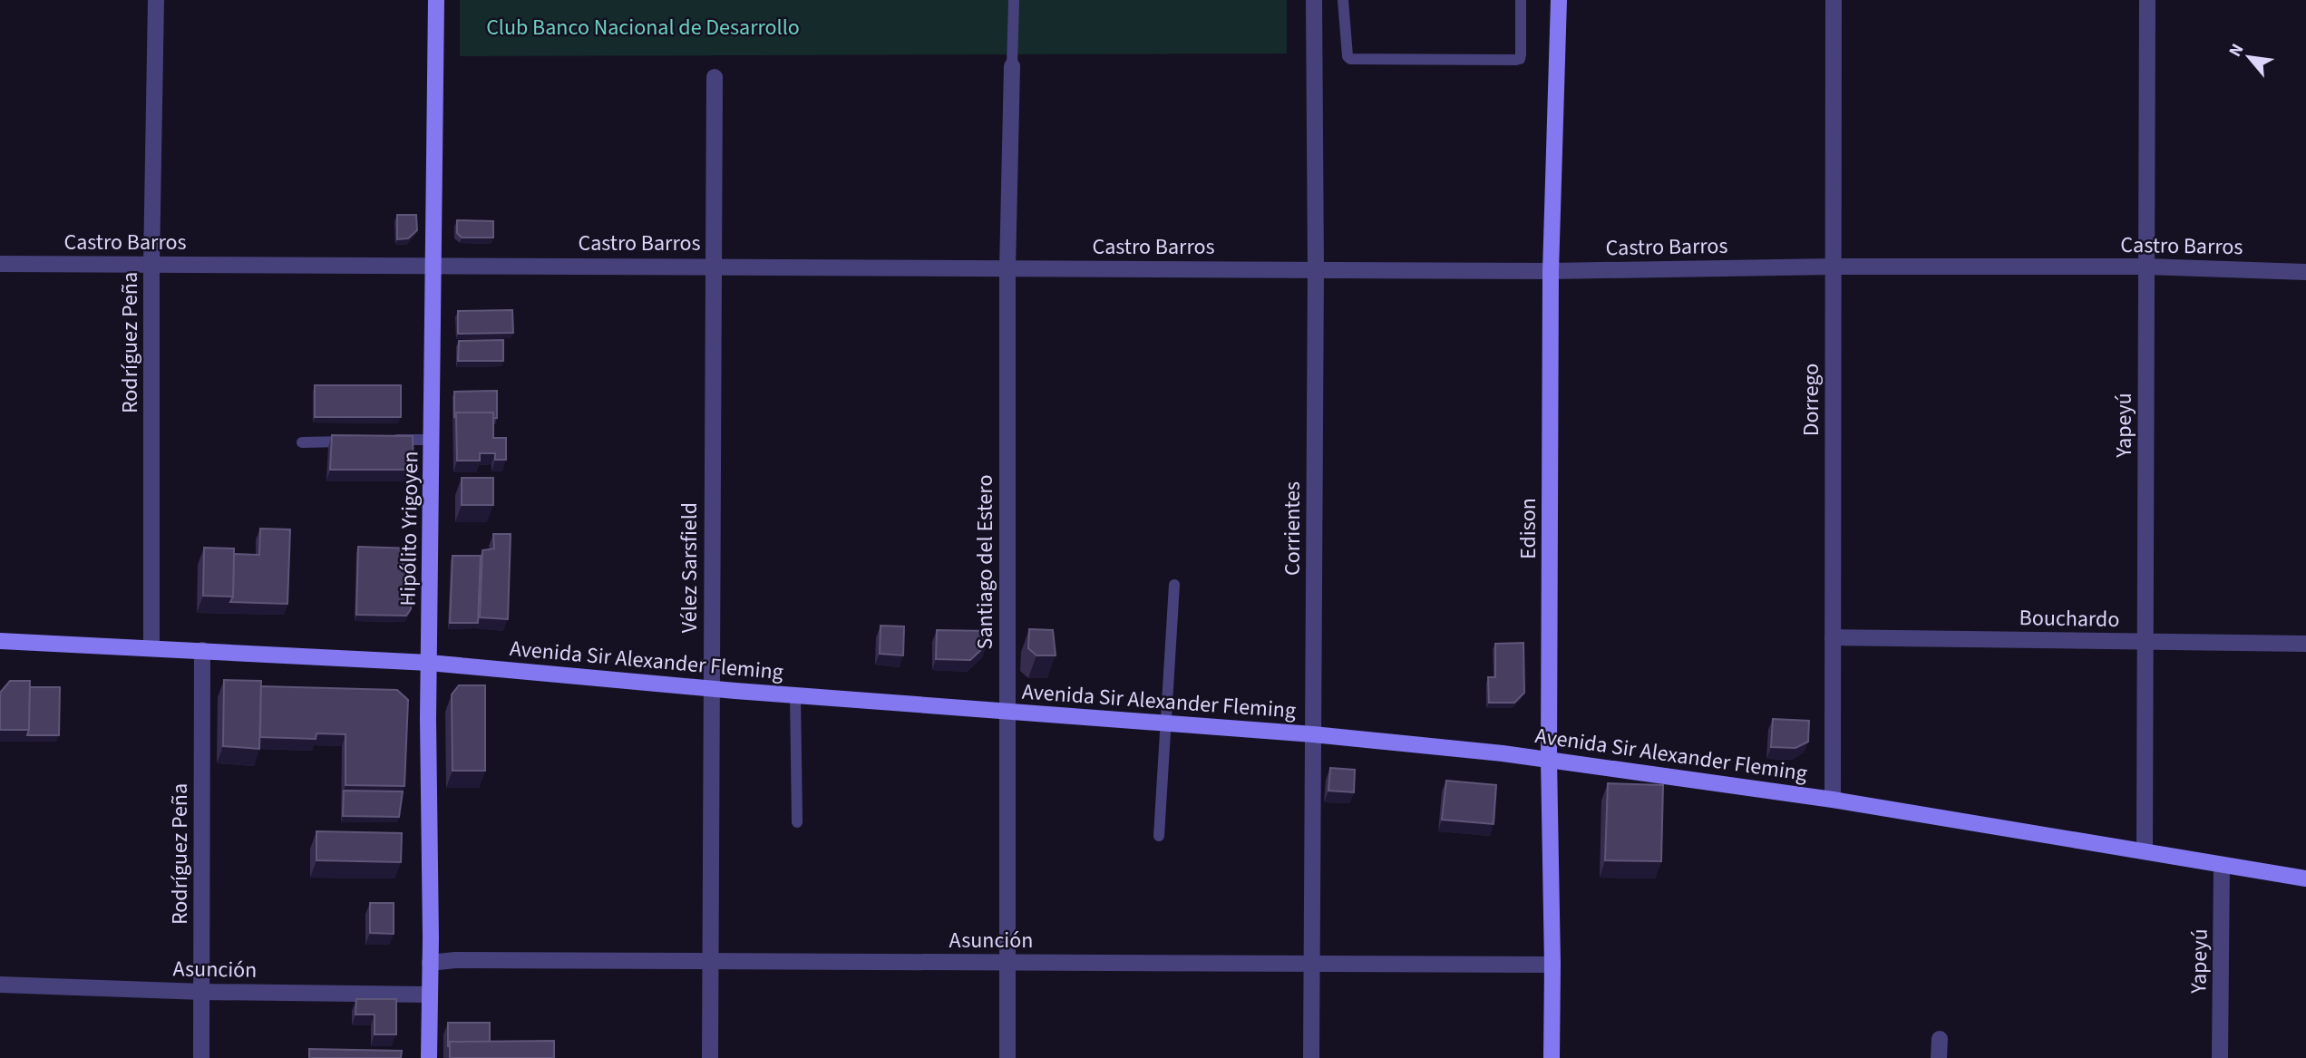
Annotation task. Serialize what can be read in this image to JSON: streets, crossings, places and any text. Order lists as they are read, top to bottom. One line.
{"streets":{"main road":["Hipólito Yrigoyen","Edison","Avenida Sir Alexander Fleming"],"street":["Castro Barros","Rodríguez Peña","Dorrego","Yapeyú","Corrientes","Santiago del Estero","Vélez Sarsfield","Bouchardo","Asunción"]},"crossings":[["Castro Barros","Rodríguez Peña"],["Castro Barros","Dorrego"],["Castro Barros","Yapeyú"],["Castro Barros","Hipólito Yrigoyen"],["Castro Barros","Corrientes"],["Castro Barros","Edison"],["Castro Barros","Santiago del Estero"],["Castro Barros","Vélez Sarsfield"],["Rodríguez Peña","Avenida Sir Alexander Fleming"],["Rodríguez Peña","Asunción"],["Dorrego","Bouchardo"],["Dorrego","Avenida Sir Alexander Fleming"],["Yapeyú","Bouchardo"],["Yapeyú","Avenida Sir Alexander Fleming"],["Hipólito Yrigoyen","Avenida Sir Alexander Fleming"],["Hipólito Yrigoyen","Asunción"],["Corrientes","Avenida Sir Alexander Fleming"],["Corrientes","Asunción"],["Edison","Avenida Sir Alexander Fleming"],["Edison","Asunción"],["Santiago del Estero","Avenida Sir Alexander Fleming"],["Santiago del Estero","Asunción"],["Vélez Sarsfield","Avenida Sir Alexander Fleming"],["Vélez Sarsfield","Asunción"]],"parks":["Club Banco Nacional de Desarrollo"],"north":"top left"}
